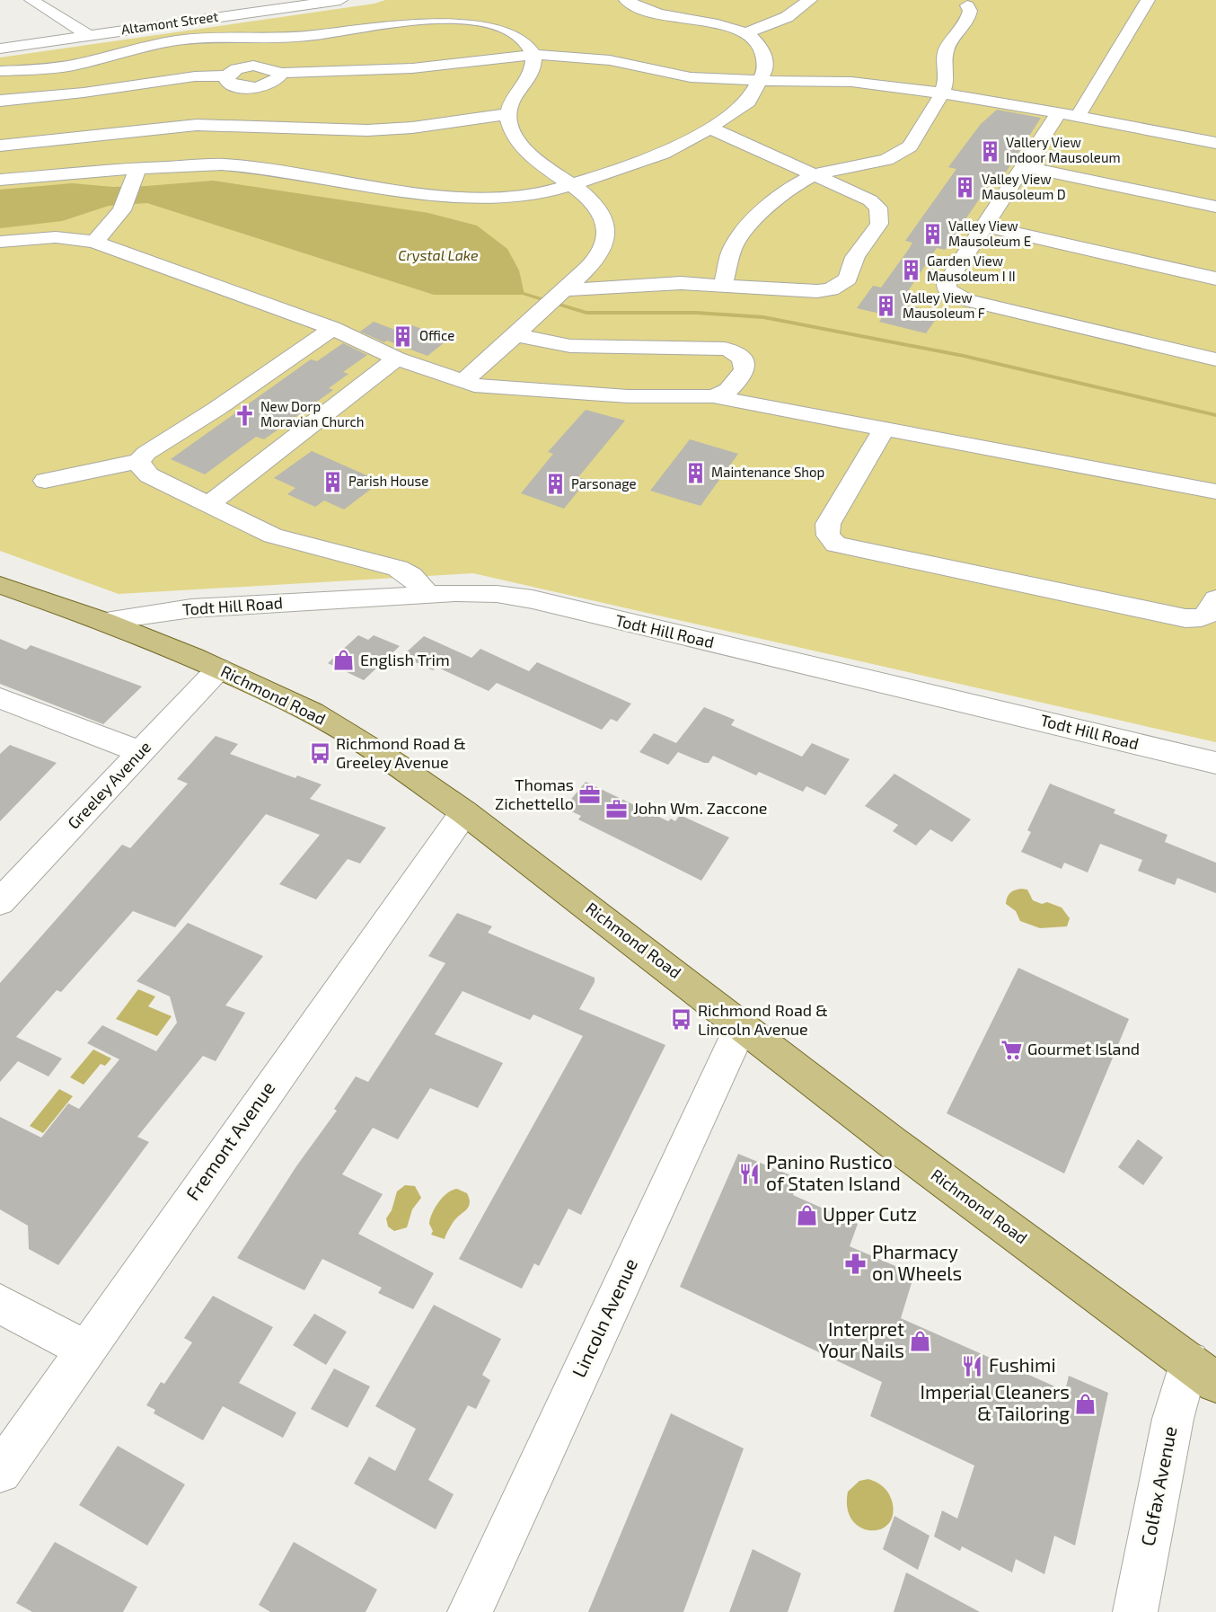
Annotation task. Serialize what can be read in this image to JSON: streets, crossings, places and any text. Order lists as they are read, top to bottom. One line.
{"streets":{"main road":["Richmond Road"],"street":["Altamont Street","Todt Hill Road","Greeley Avenue","Fremont Avenue","Lincoln Avenue","Colfax Avenue"]},"crossings":[["Todt Hill Road","Richmond Road"],["Richmond Road","Greeley Avenue"],["Richmond Road","Fremont Avenue"],["Richmond Road","Lincoln Avenue"],["Richmond Road","Colfax Avenue"]],"water":["Crystal Lake"],"places":{"building":["Vallery View Indoor Mausoleum","Valley View Mausoleum D","Valley View Mausoleum E","Garden View Mausoleum I II","Valley View Mausoleum F","Office","Maintenance Shop","Parish House","Parsonage"],"church":["New Dorp Moravian Church"],"shop":["English Trim","Upper Cutz","Interpret Your Nails","Imperial Cleaners & Tailoring"],"bus stop":["Richmond Road & Greeley Avenue","Richmond Road & Lincoln Avenue"],"office":["Thomas Zichettello","John Wm. Zaccone"],"supermarket":["Gourmet Island"],"restaurant":["Panino Rustico of Staten Island","Fushimi"],"pharmacy":["Pharmacy on Wheels"]}}
